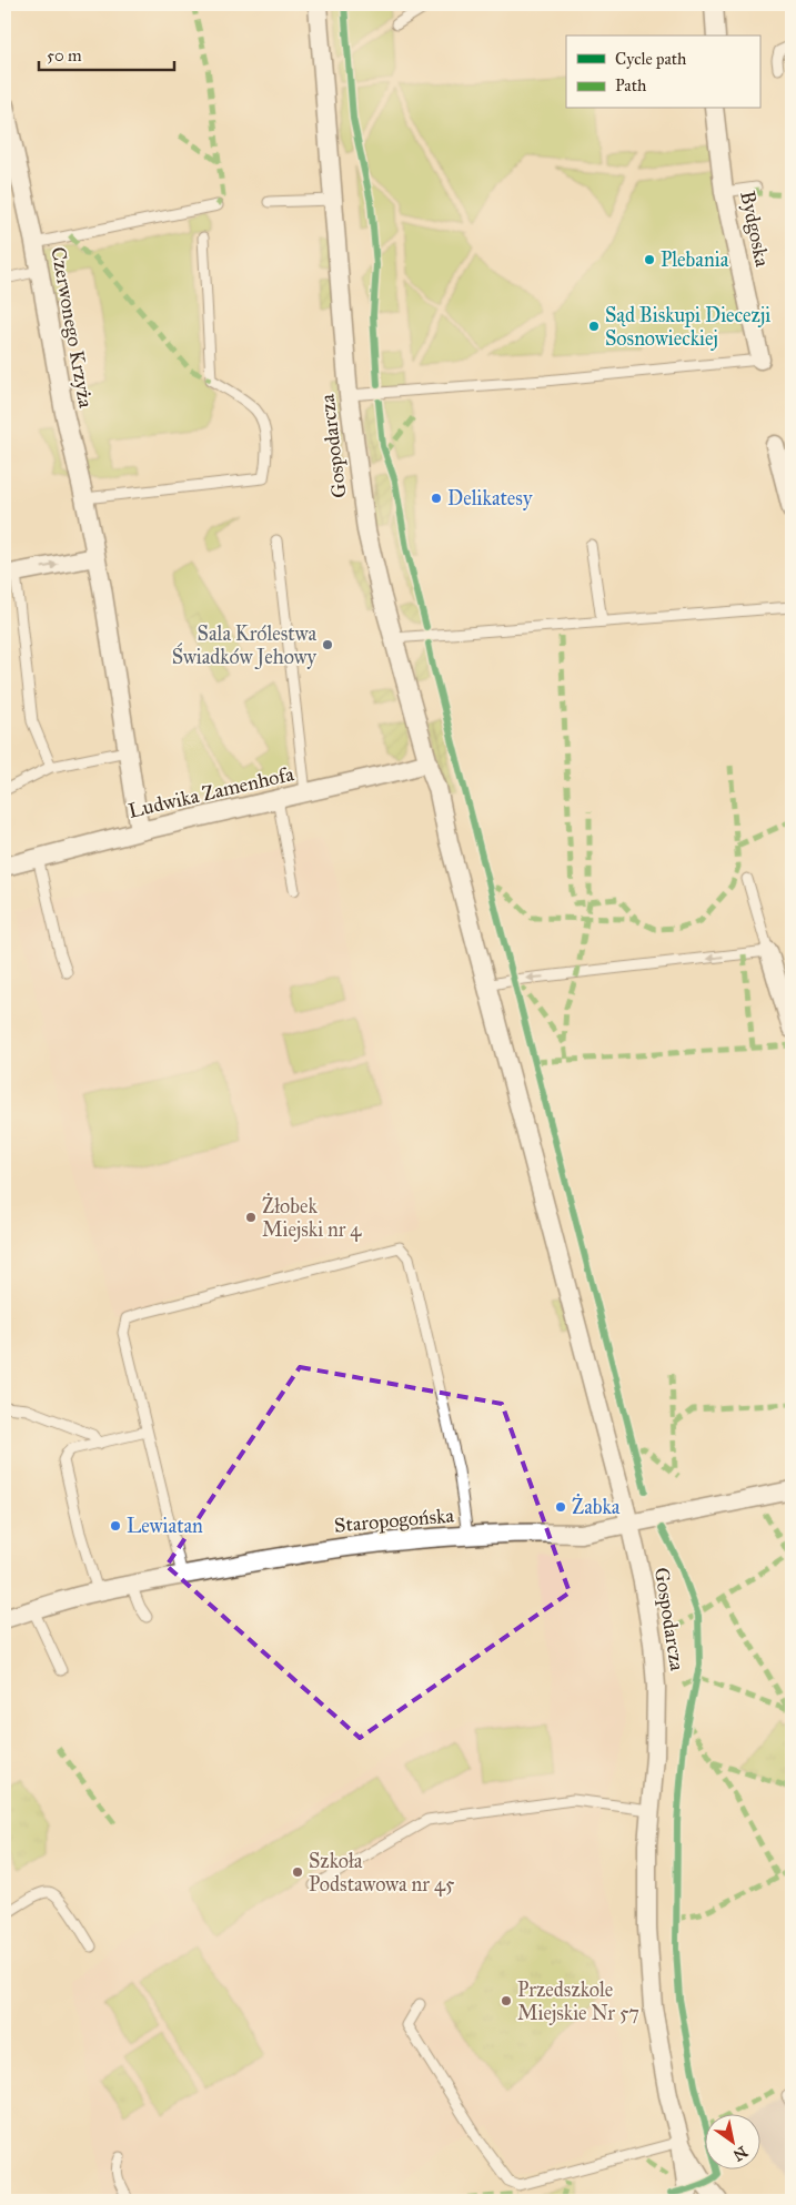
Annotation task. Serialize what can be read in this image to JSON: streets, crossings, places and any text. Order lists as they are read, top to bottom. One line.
{"streets":{"street":["Bydgoska","Czerwonego Krzyża","Gospodarcza","Ludwika Zamenhofa","Staropogońska"]},"crossings":[["Czerwonego Krzyża","Ludwika Zamenhofa"],["Gospodarcza","Ludwika Zamenhofa"],["Gospodarcza","Staropogońska"]],"places":["Plebania","Sąd Biskupi Diecezji Sosnowieckiej","Delikatesy","Sala Królestwa Świadków Jehowy","Żłobek Miejski nr 4","Żabka","Lewiatan","Szkoła Podstawowa nr 45","Przedszkole Miejskie Nr 57"],"legend":["Cycle path","Path"],"scale_bar":"50 m","north":"bottom right"}
